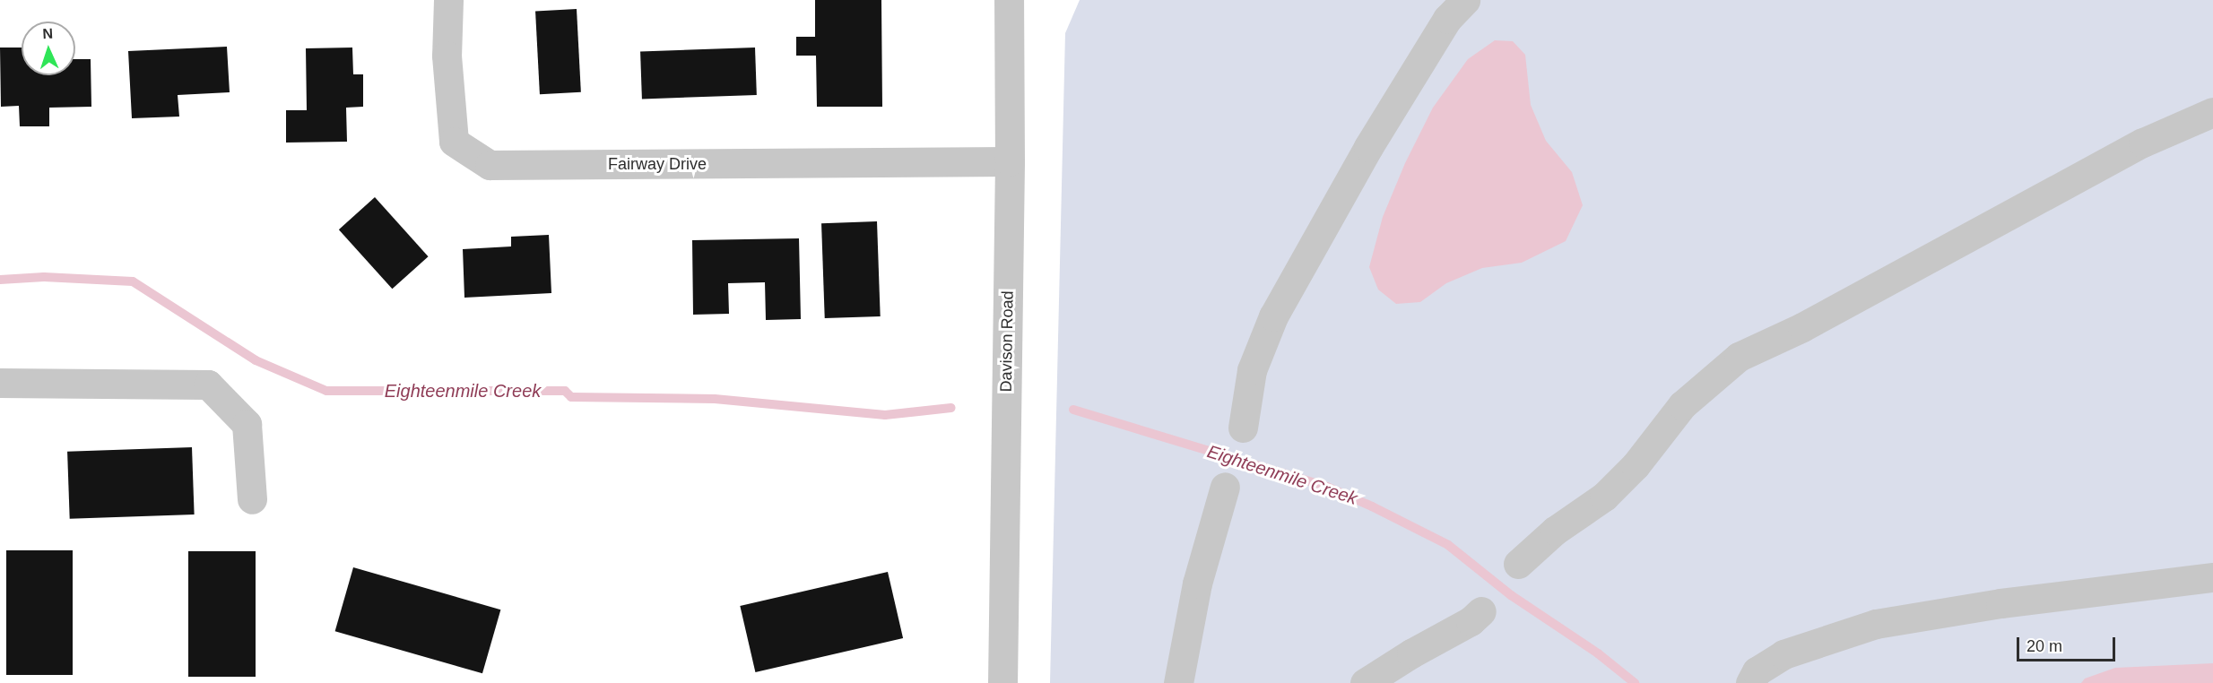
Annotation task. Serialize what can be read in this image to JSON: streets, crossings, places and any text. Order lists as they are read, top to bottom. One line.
{"streets":{"street":["Fairway Drive","Davison Road"]},"crossings":[["Fairway Drive","Davison Road"]],"water":["Eighteenmile Creek"],"scale_bar":"20 m","north":"top"}
